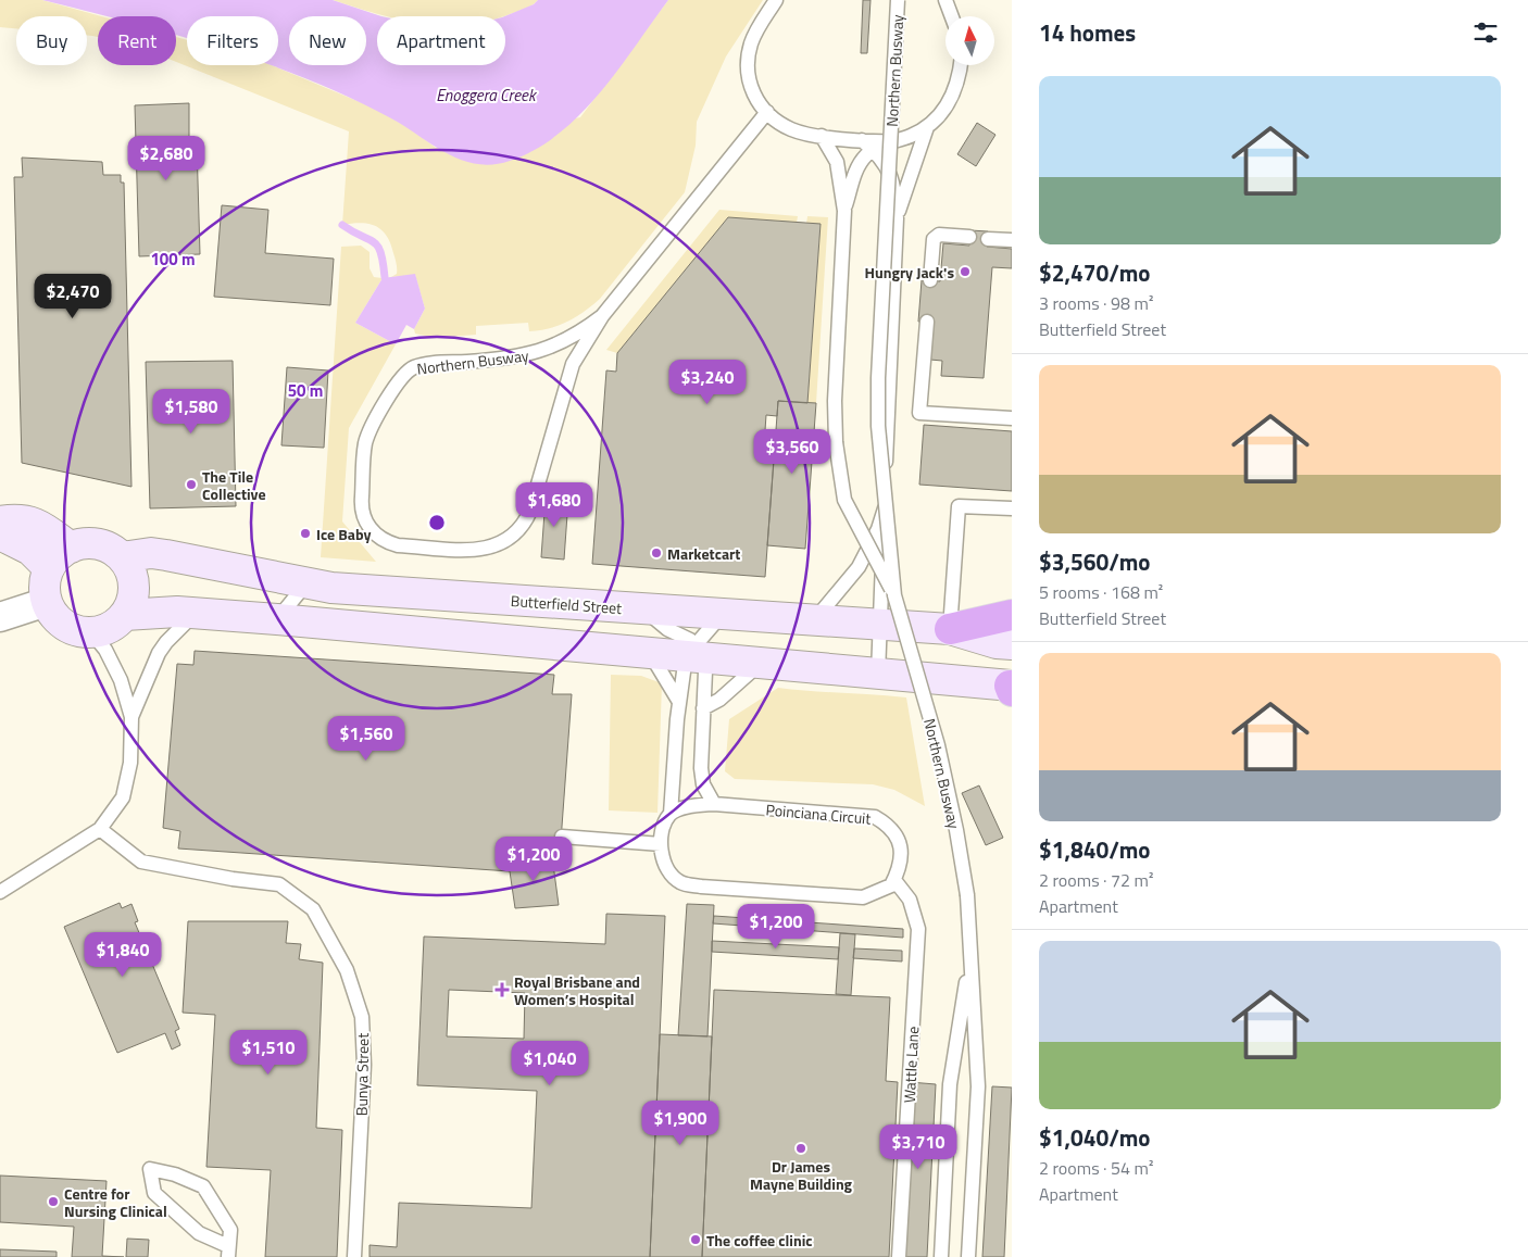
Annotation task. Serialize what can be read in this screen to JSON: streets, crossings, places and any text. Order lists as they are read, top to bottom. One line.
{"streets":{"street":["Butterfield Street"],"lane":["Northern Busway","Poinciana Circuit","Wattle Lane","Bunya Street"]},"crossings":[["Northern Busway","Butterfield Street"],["Poinciana Circuit","Wattle Lane"]],"water":["Enoggera Creek"],"places":{"other":["Hungry Jack's","The Tile Collective","Ice Baby","Marketcart","Dr James Mayne Building","Centre for Nursing Clinical","The coffee clinic"],"health":["Royal Brisbane and Women’s Hospital"]},"north":"top","page":{"heading":"14 homes","chip":["Buy","Rent","Filters","New","Apartment"],"list":[{"name":"$2,470/mo","note":"3 rooms · 98 m² · Butterfield Street"},{"name":"$3,560/mo","note":"5 rooms · 168 m² · Butterfield Street"},{"name":"$1,840/mo","note":"2 rooms · 72 m² · Apartment"},{"name":"$1,040/mo","note":"2 rooms · 54 m² · Apartment"}],"price":["$2,680","$2,470","$3,240","$1,580","$3,560","$1,680","$1,560","$1,200","$1,200","$1,840","$1,510","$1,040","$1,900","$3,710"]},"rings":["100 m","50 m"]}
